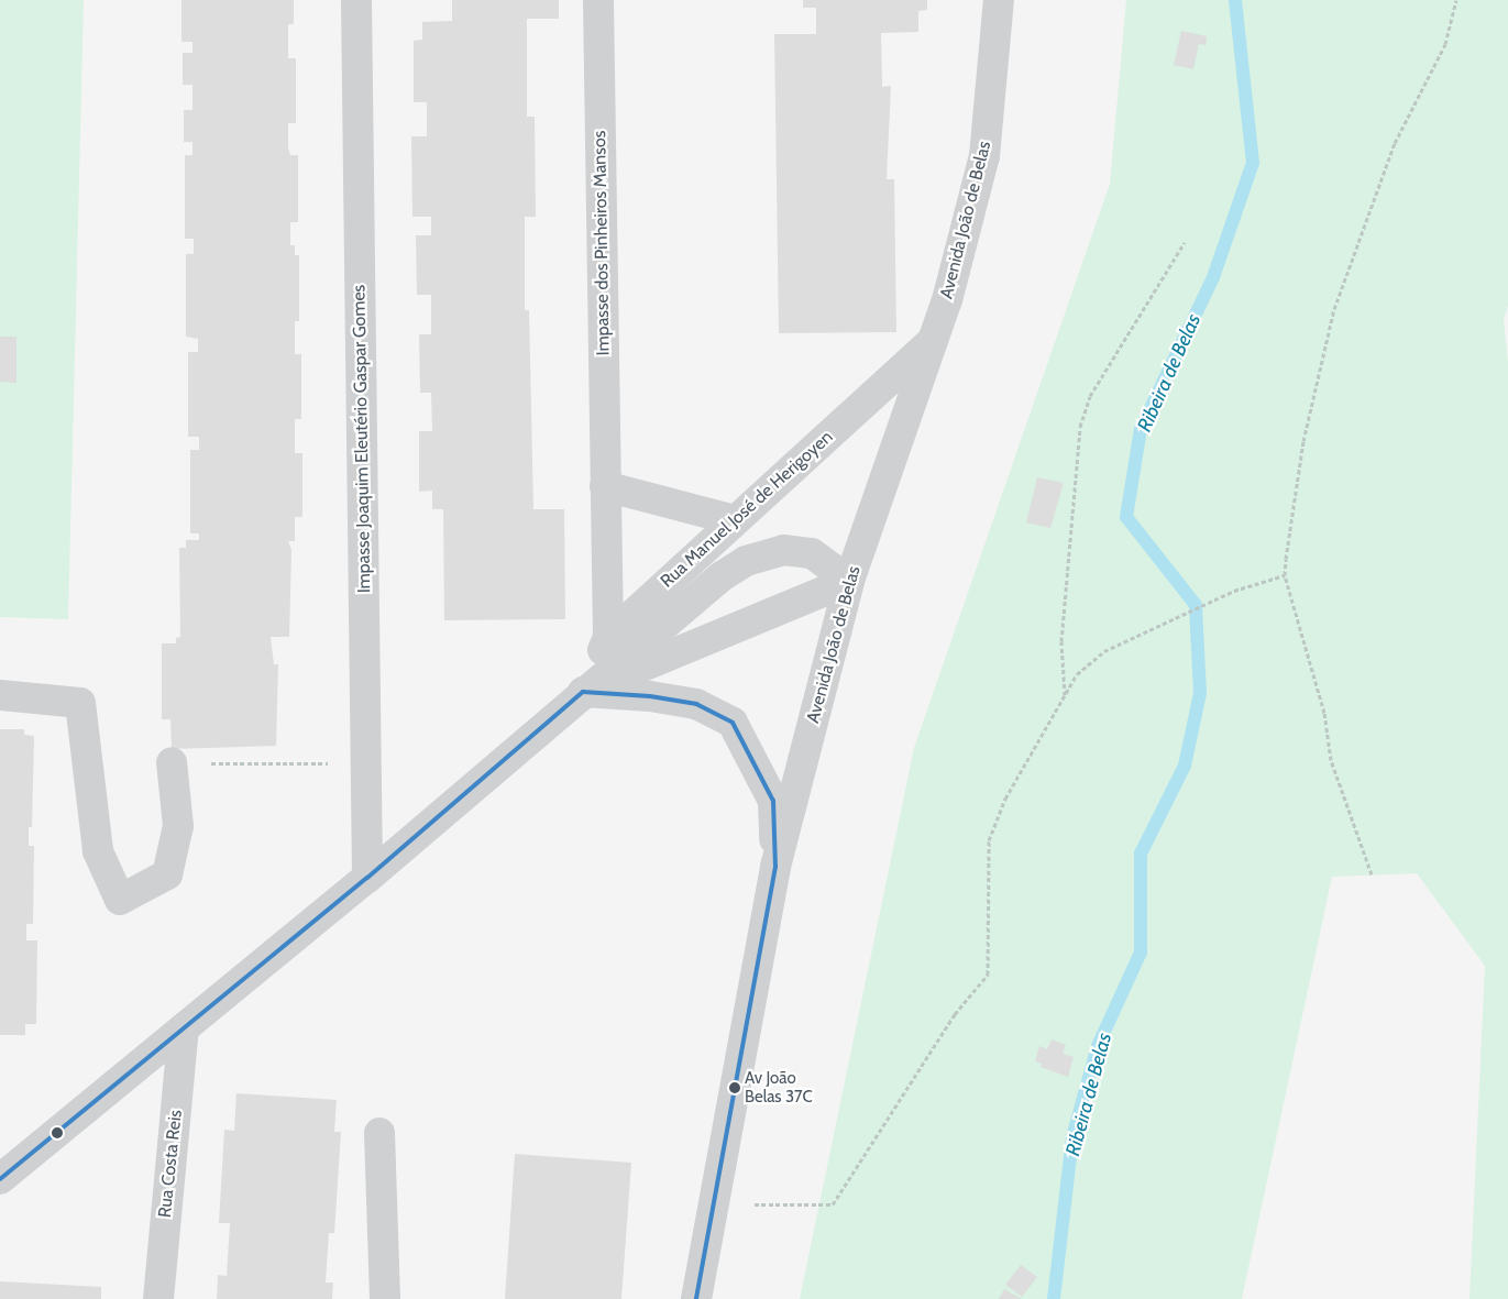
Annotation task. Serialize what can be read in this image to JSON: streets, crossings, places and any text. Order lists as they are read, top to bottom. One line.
{"streets":{"street":["Avenida João de Belas","Impasse dos Pinheiros Mansos","Impasse Joaquim Eleutério Gaspar Gomes","Rua Manuel José de Herigoyen","Rua Costa Reis"]},"crossings":[["Avenida João de Belas","Rua Manuel José de Herigoyen"],["Impasse dos Pinheiros Mansos","Rua Manuel José de Herigoyen"],["Impasse Joaquim Eleutério Gaspar Gomes","Rua Manuel José de Herigoyen"],["Rua Manuel José de Herigoyen","Rua Costa Reis"]],"water":["Ribeira de Belas"],"places":["Av João Belas 37C"]}
